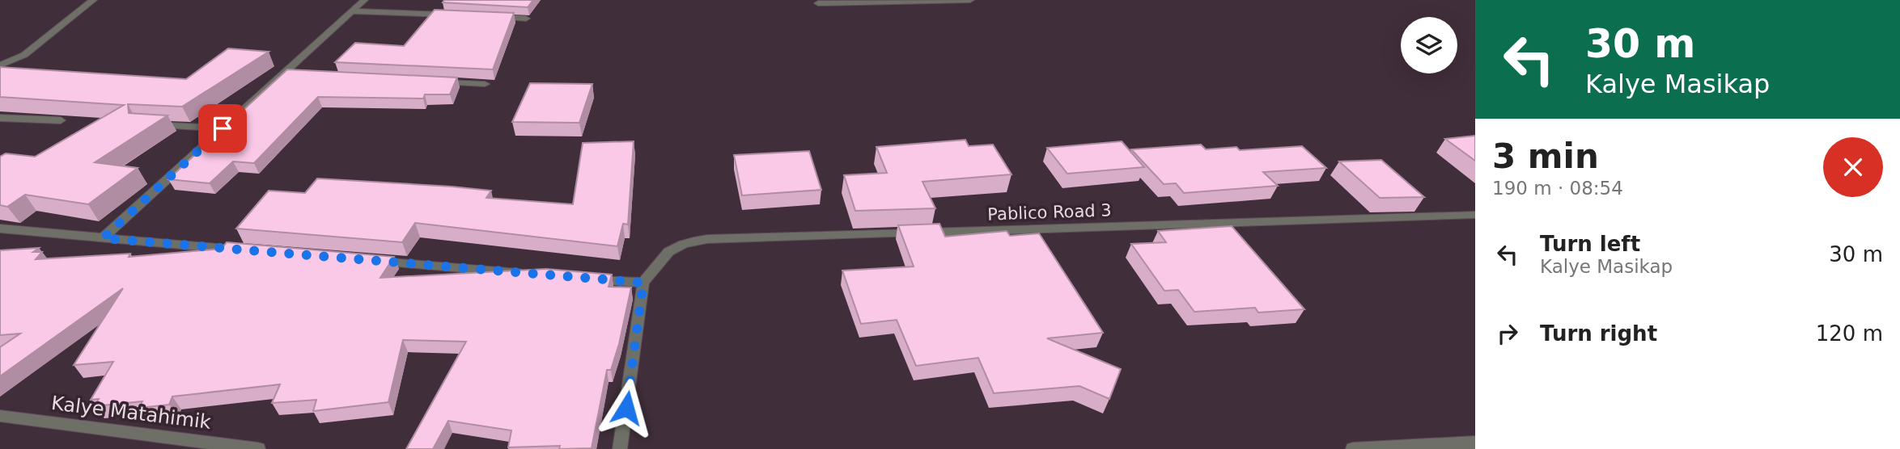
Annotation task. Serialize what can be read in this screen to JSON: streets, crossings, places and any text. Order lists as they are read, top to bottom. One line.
{"streets":{"street":["Pablico Road 3","Kalye Matahimik"]},"page":{"turn":["30 m","Kalye Masikap"],"heading":["3 min","190 m · 08:54"],"list":[{"name":"Turn left","note":"Kalye Masikap","value":"30 m"},{"name":"Turn right","value":"120 m"}]}}
